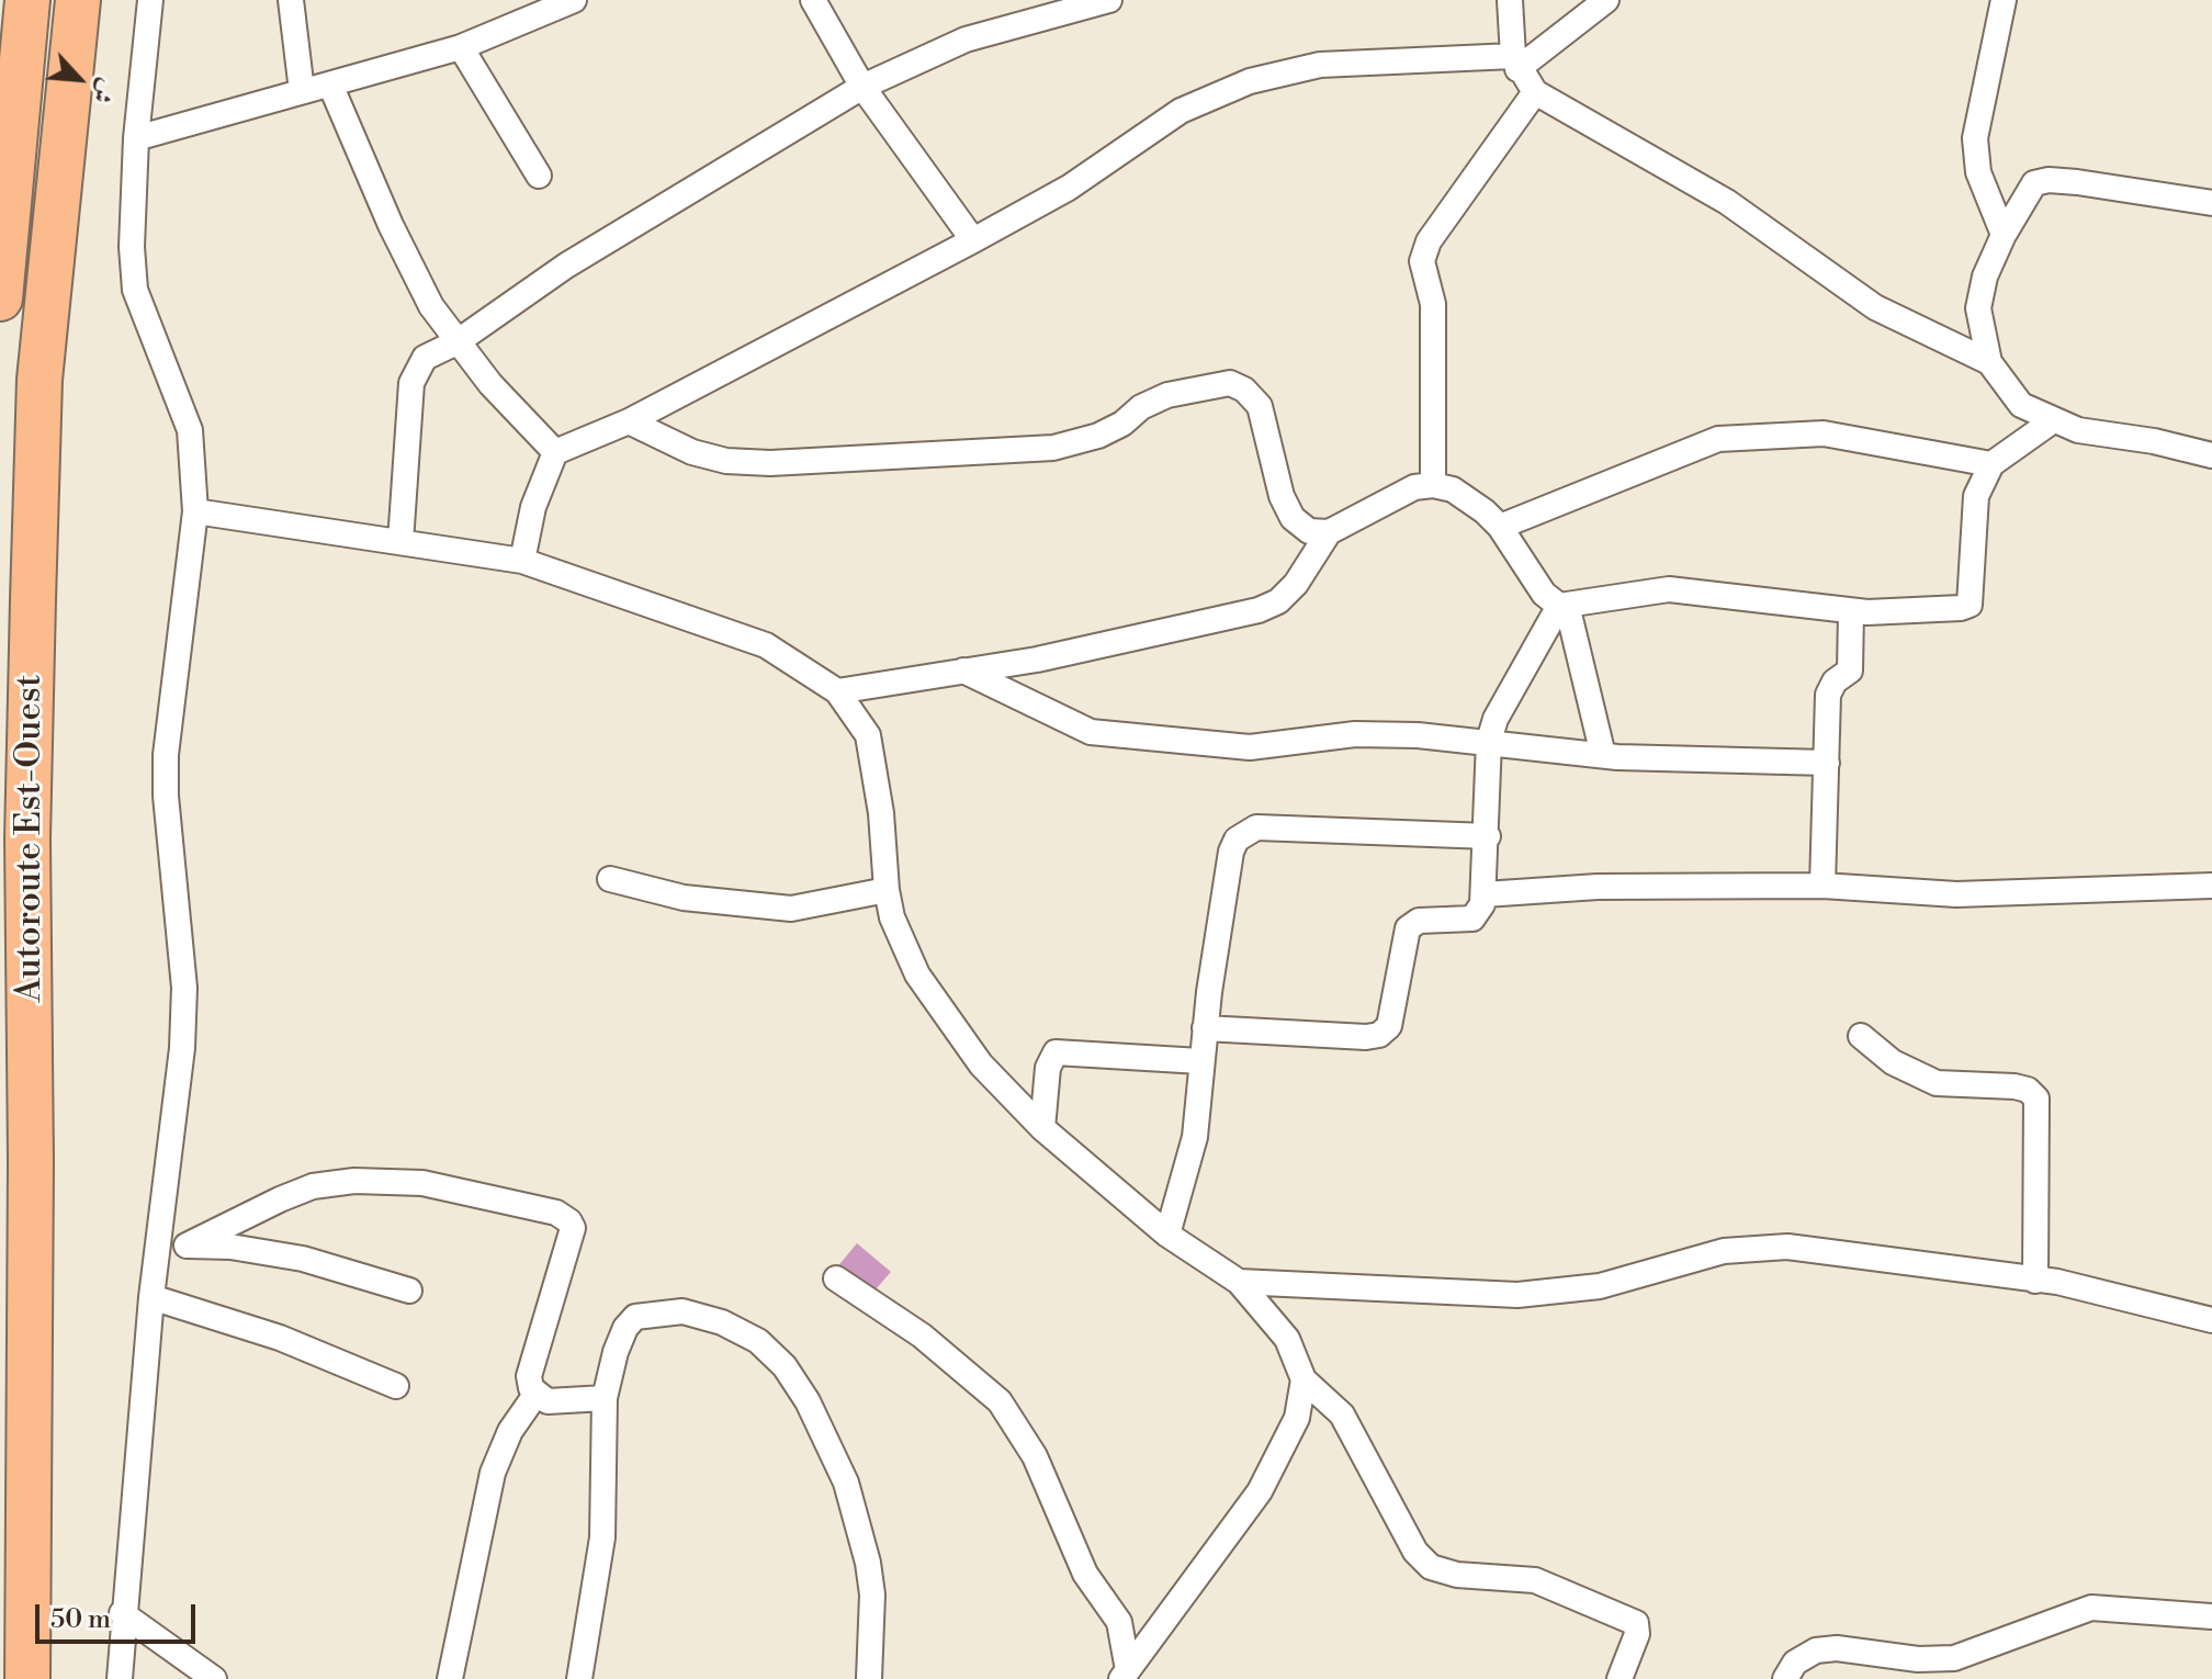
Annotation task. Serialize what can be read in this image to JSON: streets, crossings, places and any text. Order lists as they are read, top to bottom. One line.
{"streets":{"highway":["Autoroute Est-Ouest"]},"scale_bar":"50 m","north":"bottom right"}
